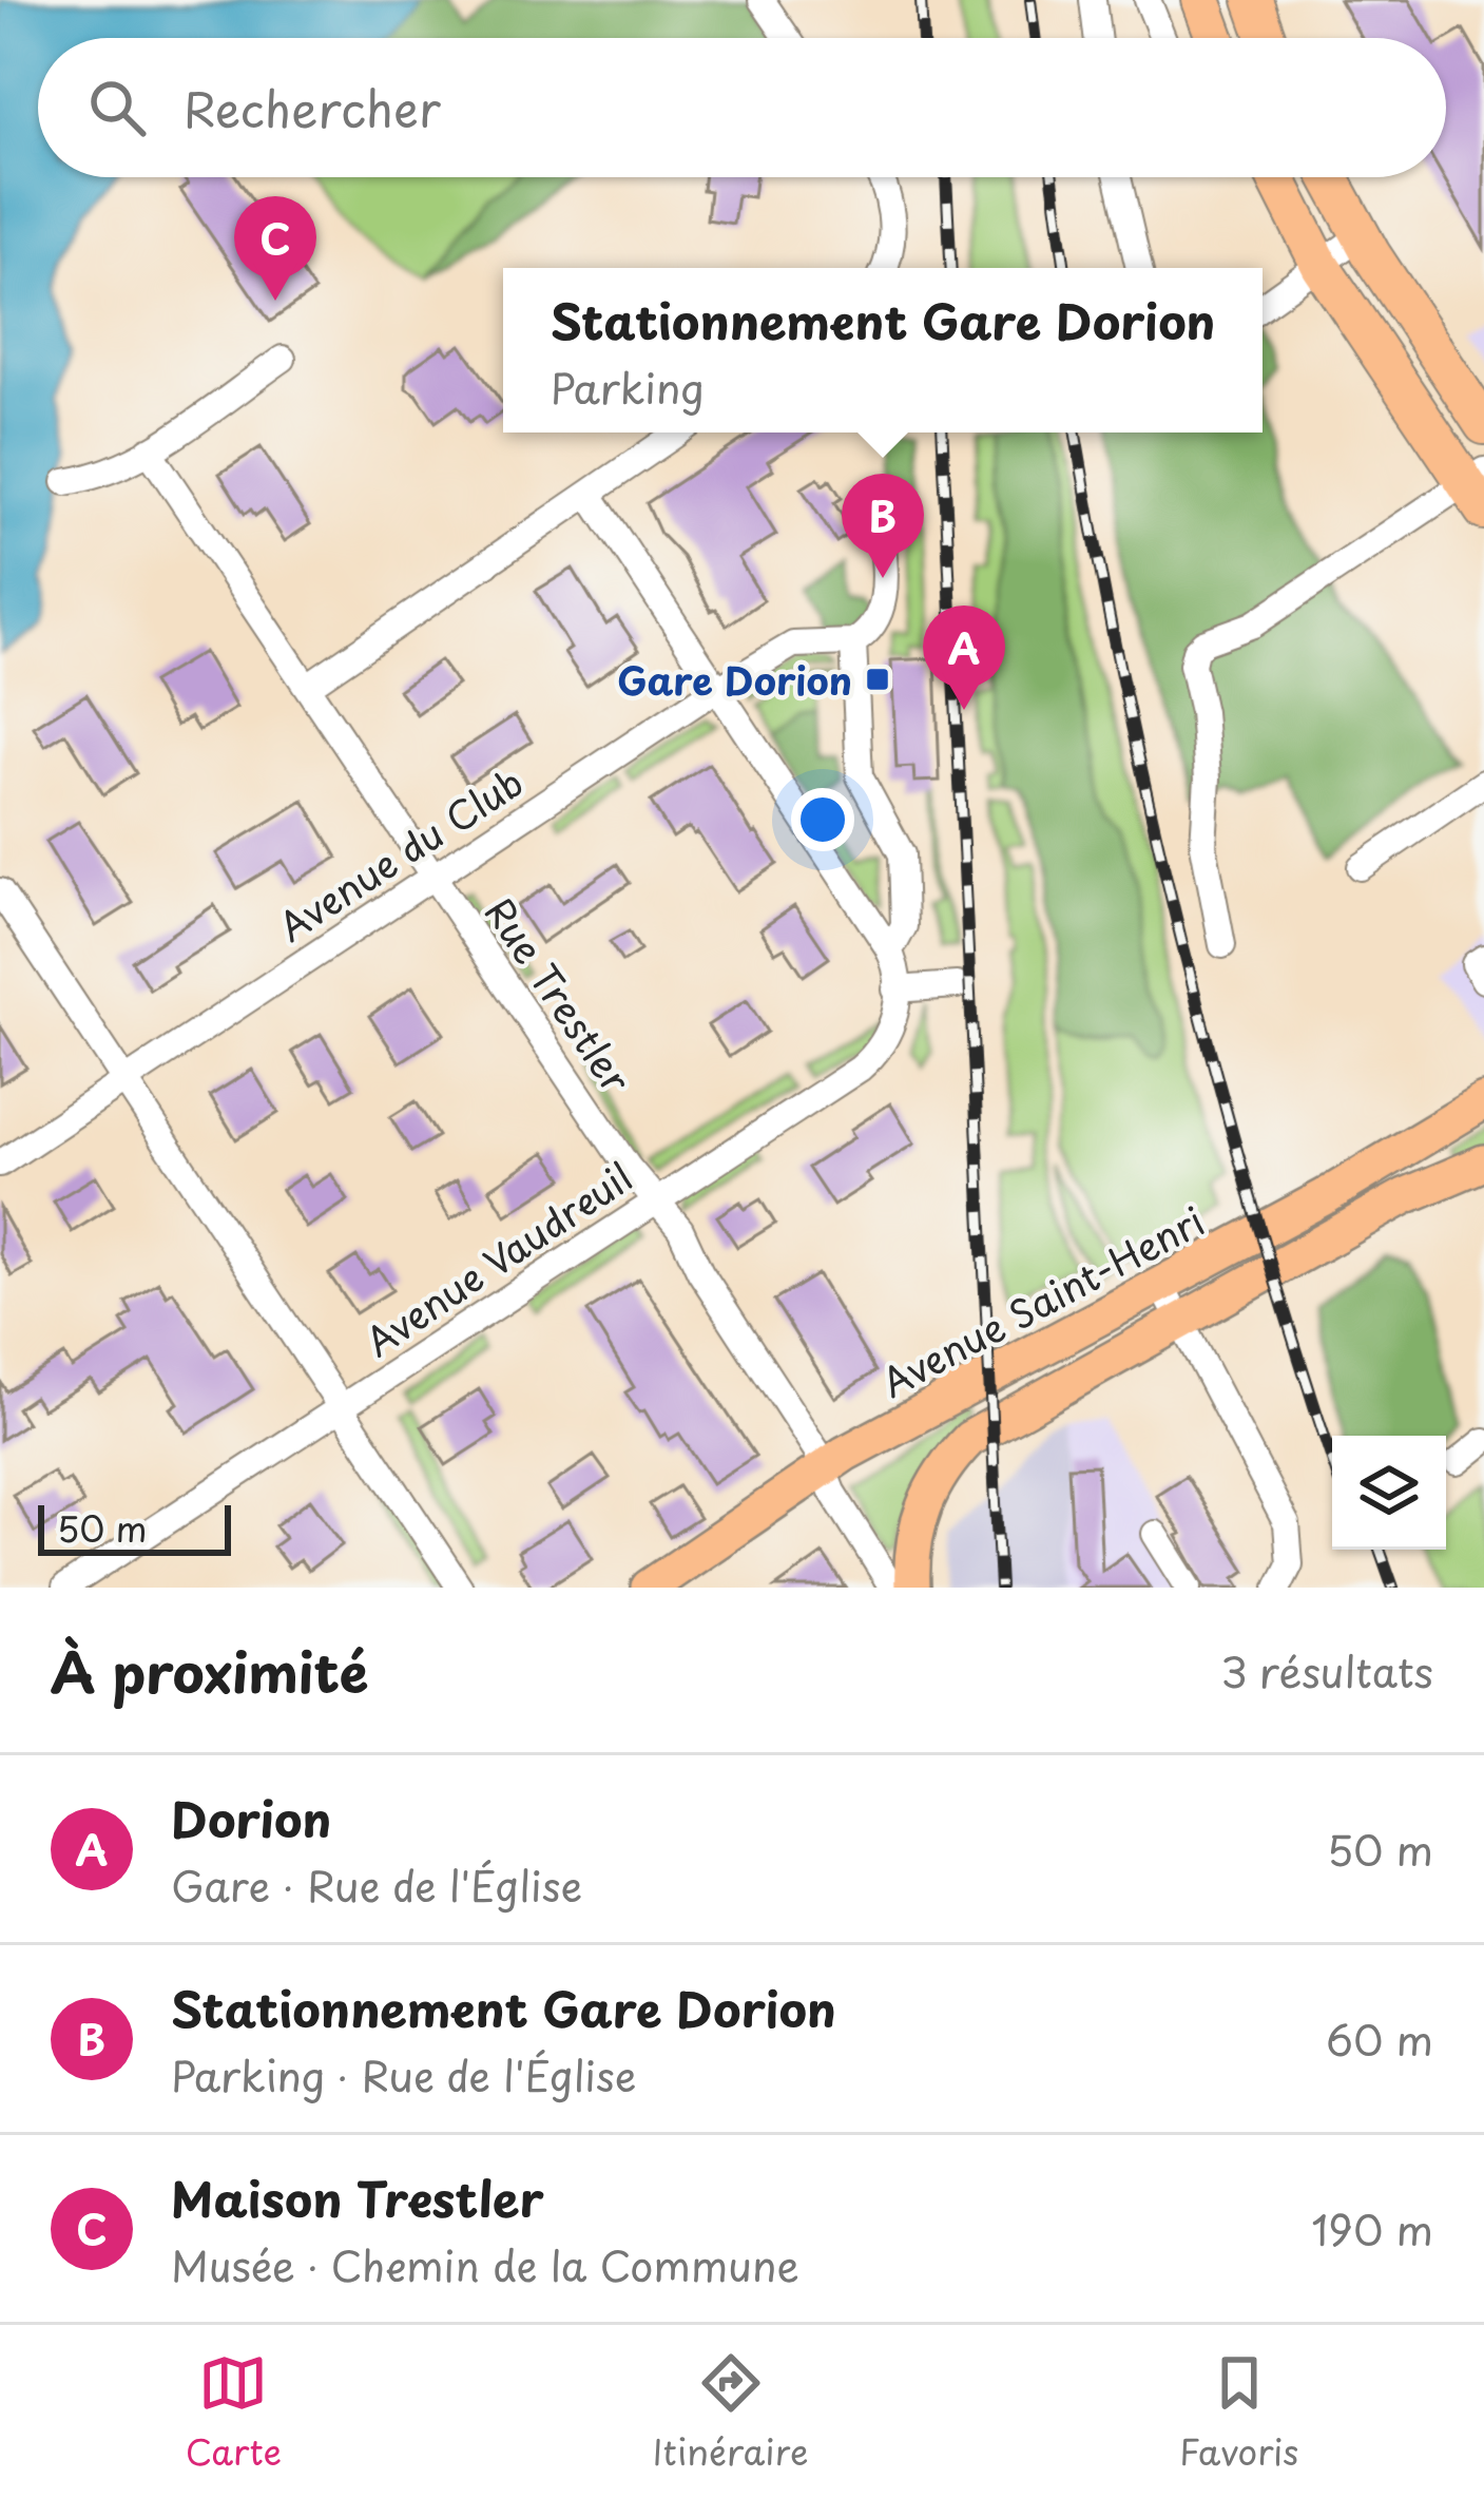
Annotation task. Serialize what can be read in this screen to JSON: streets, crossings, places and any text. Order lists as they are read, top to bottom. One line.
{"streets":{"main road":["Avenue Saint-Henri"],"street":["Avenue du Club","Rue Trestler","Avenue Vaudreuil"]},"crossings":[["Avenue du Club","Rue Trestler"],["Rue Trestler","Avenue Vaudreuil"],["Rue Trestler","Avenue Saint-Henri"]],"places":{"transit":["Gare Dorion"]},"scale_bar":"50 m","page":{"search":"Rechercher","pins":["C","B","A"],"popup":["Stationnement Gare Dorion","Parking"],"scale":"50 m","heading":["À proximité","3 résultats"],"list":[{"mark":"A","name":"Dorion","note":"Gare · Rue de l'Église","value":"50 m"},{"mark":"B","name":"Stationnement Gare Dorion","note":"Parking · Rue de l'Église","value":"60 m"},{"mark":"C","name":"Maison Trestler","note":"Musée · Chemin de la Commune","value":"190 m"}],"nav":["Carte","Itinéraire","Favoris"]}}
